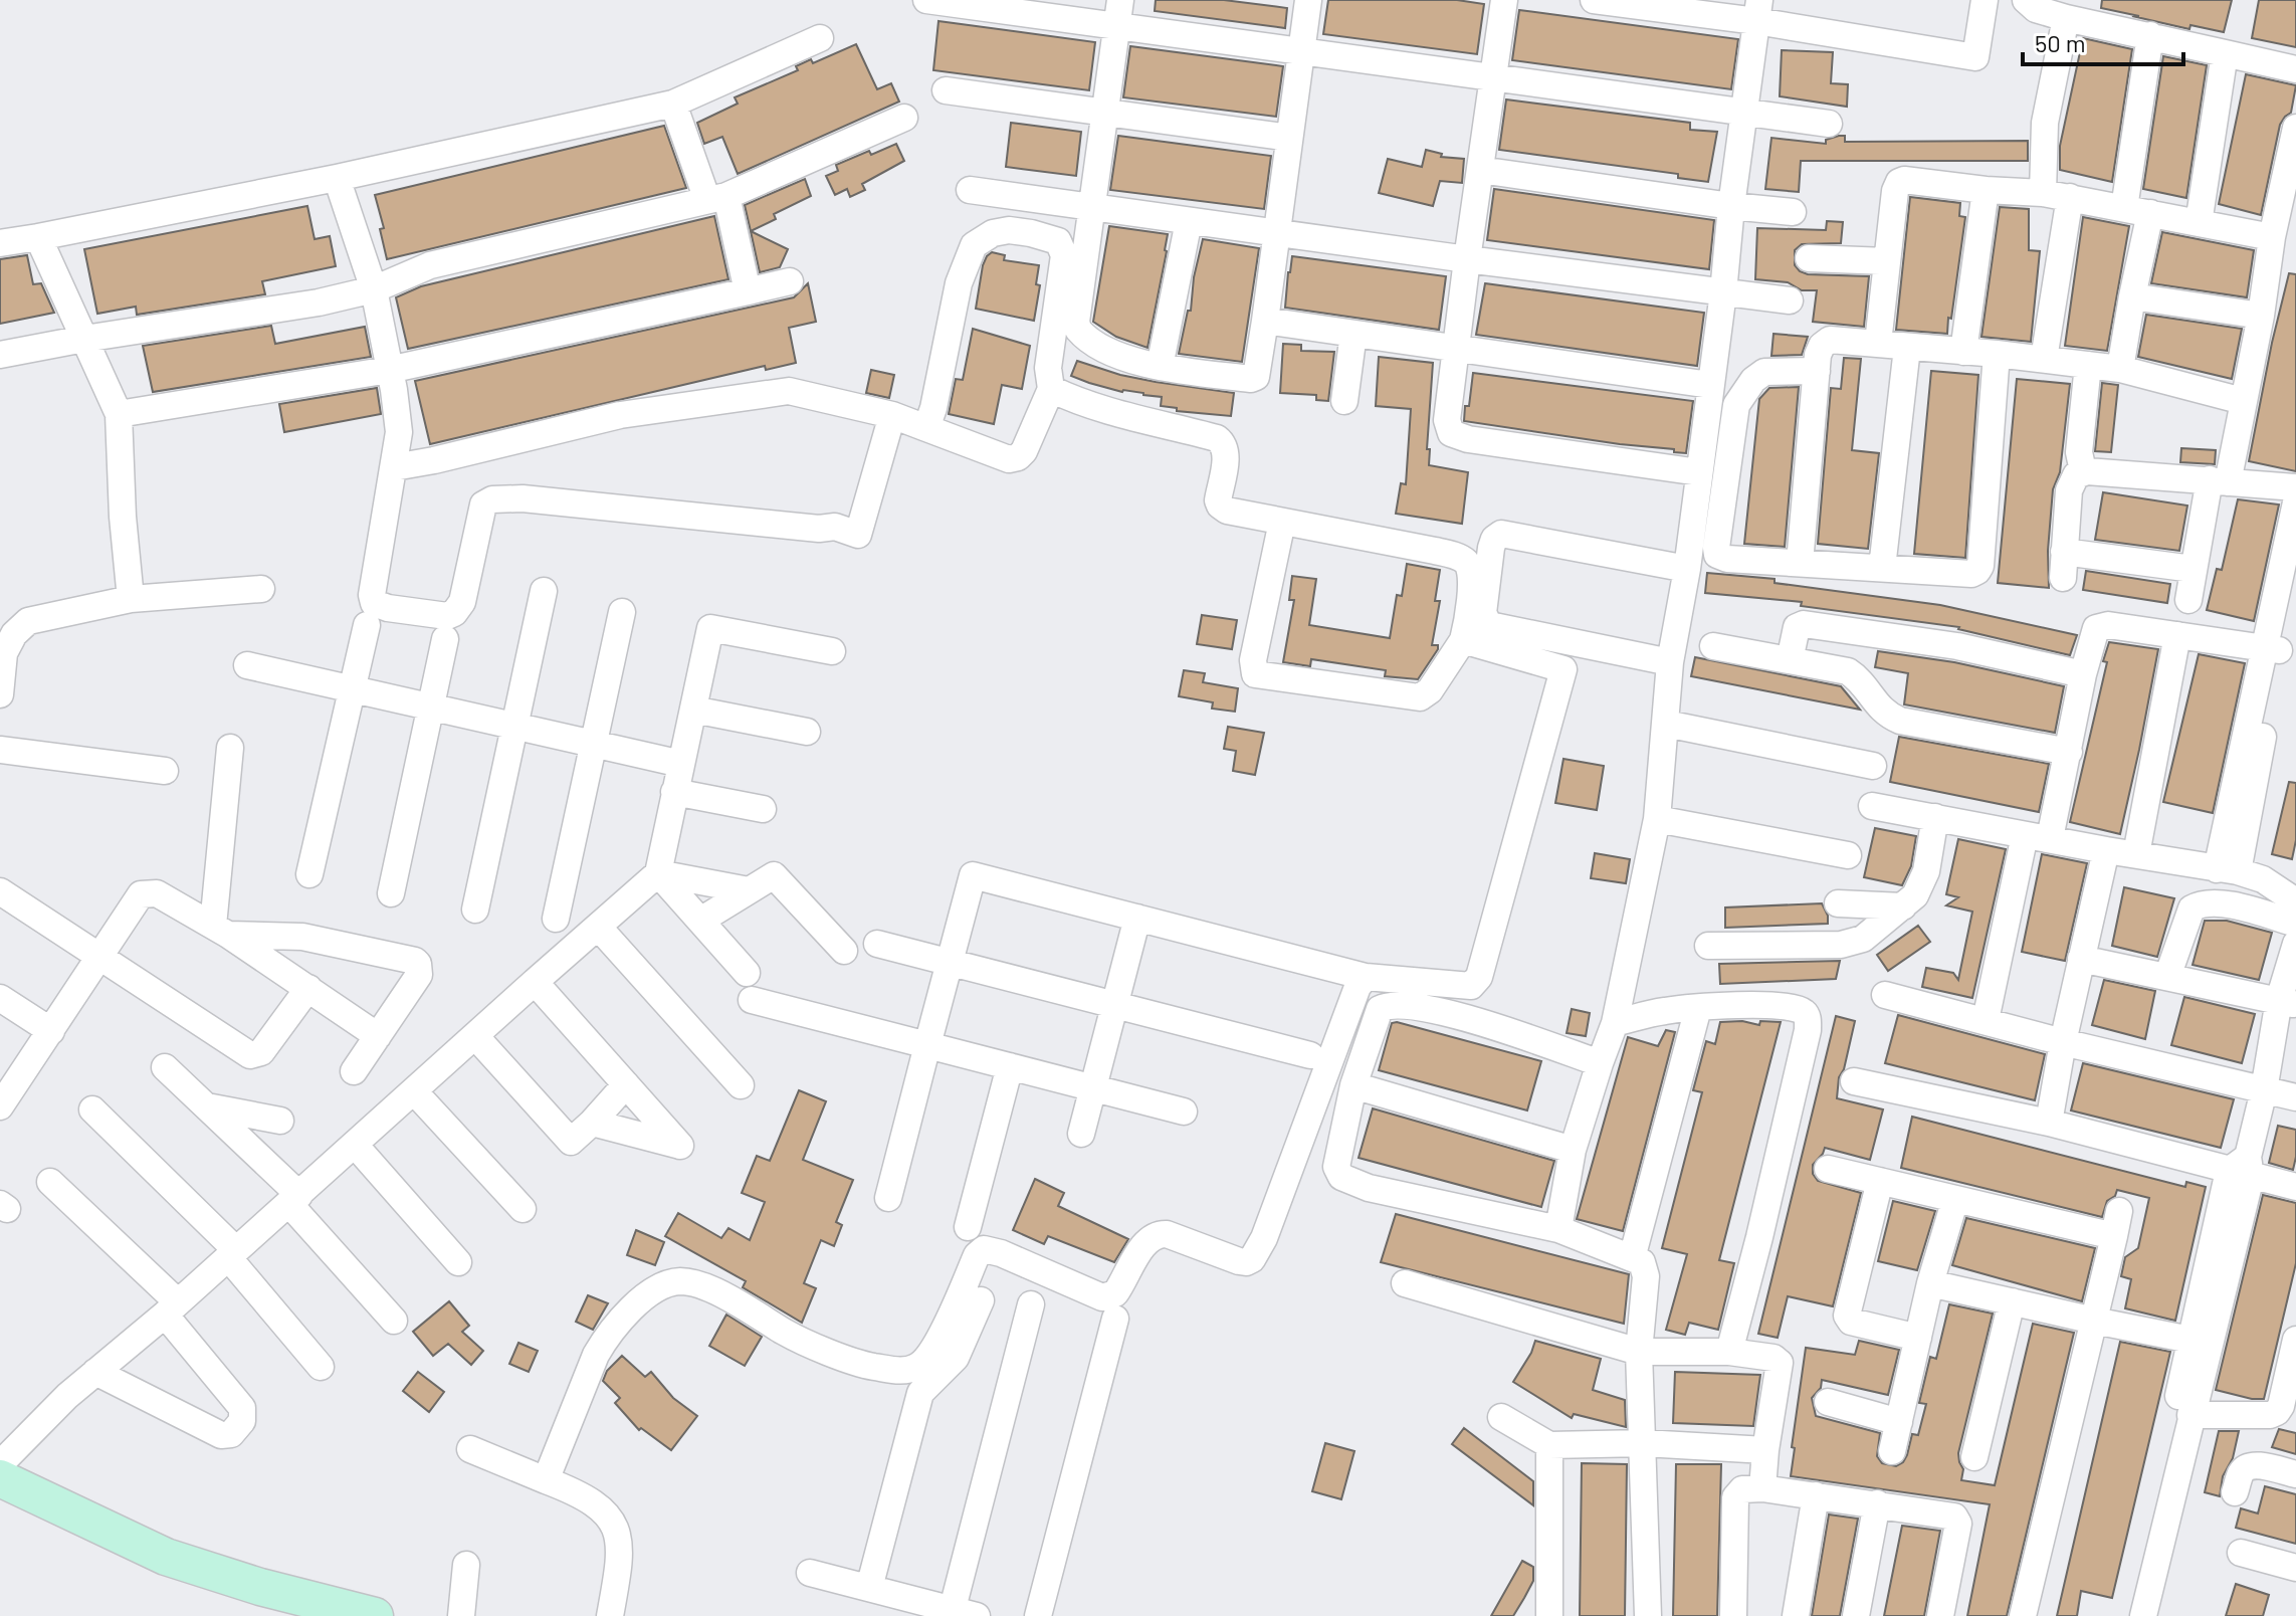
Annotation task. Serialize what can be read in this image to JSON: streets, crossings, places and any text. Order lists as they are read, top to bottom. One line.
{"scale_bar":"50 m"}
